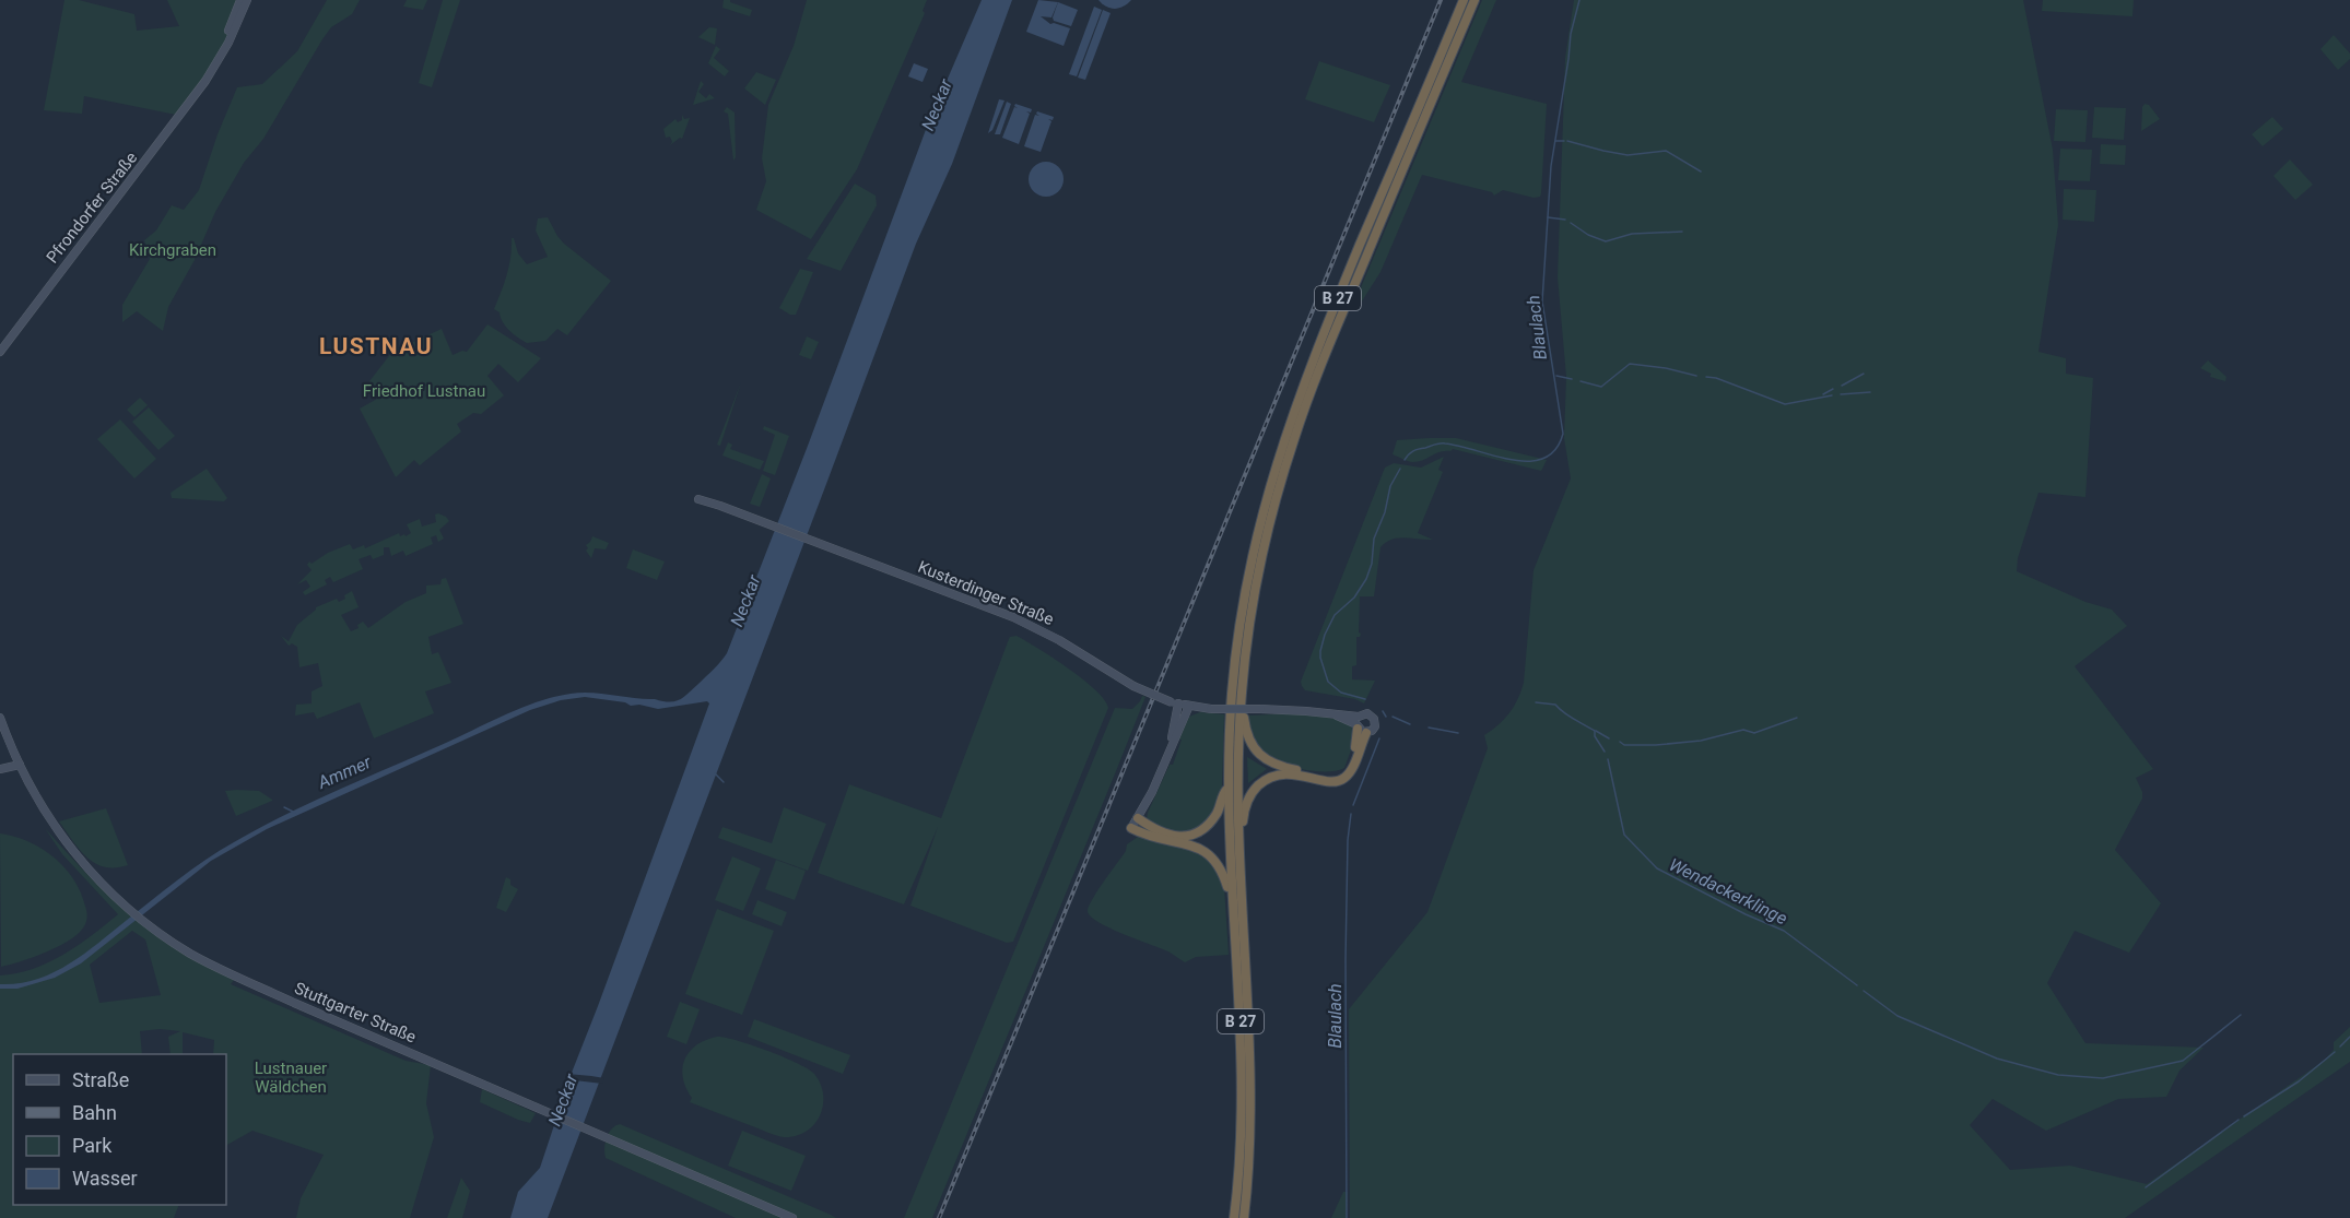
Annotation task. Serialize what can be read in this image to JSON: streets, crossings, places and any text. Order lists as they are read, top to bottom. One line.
{"streets":{"highway":["B 27"],"street":["Pfrondorfer Straße","Kusterdinger Straße","Stuttgarter Straße"]},"districts":["LUSTNAU"],"water":["Neckar","Blaulach","Ammer","Wendackerklinge"],"parks":["Kirchgraben","Friedhof Lustnau","Lustnauer Wäldchen"],"legend":["Straße","Bahn","Park","Wasser"]}
